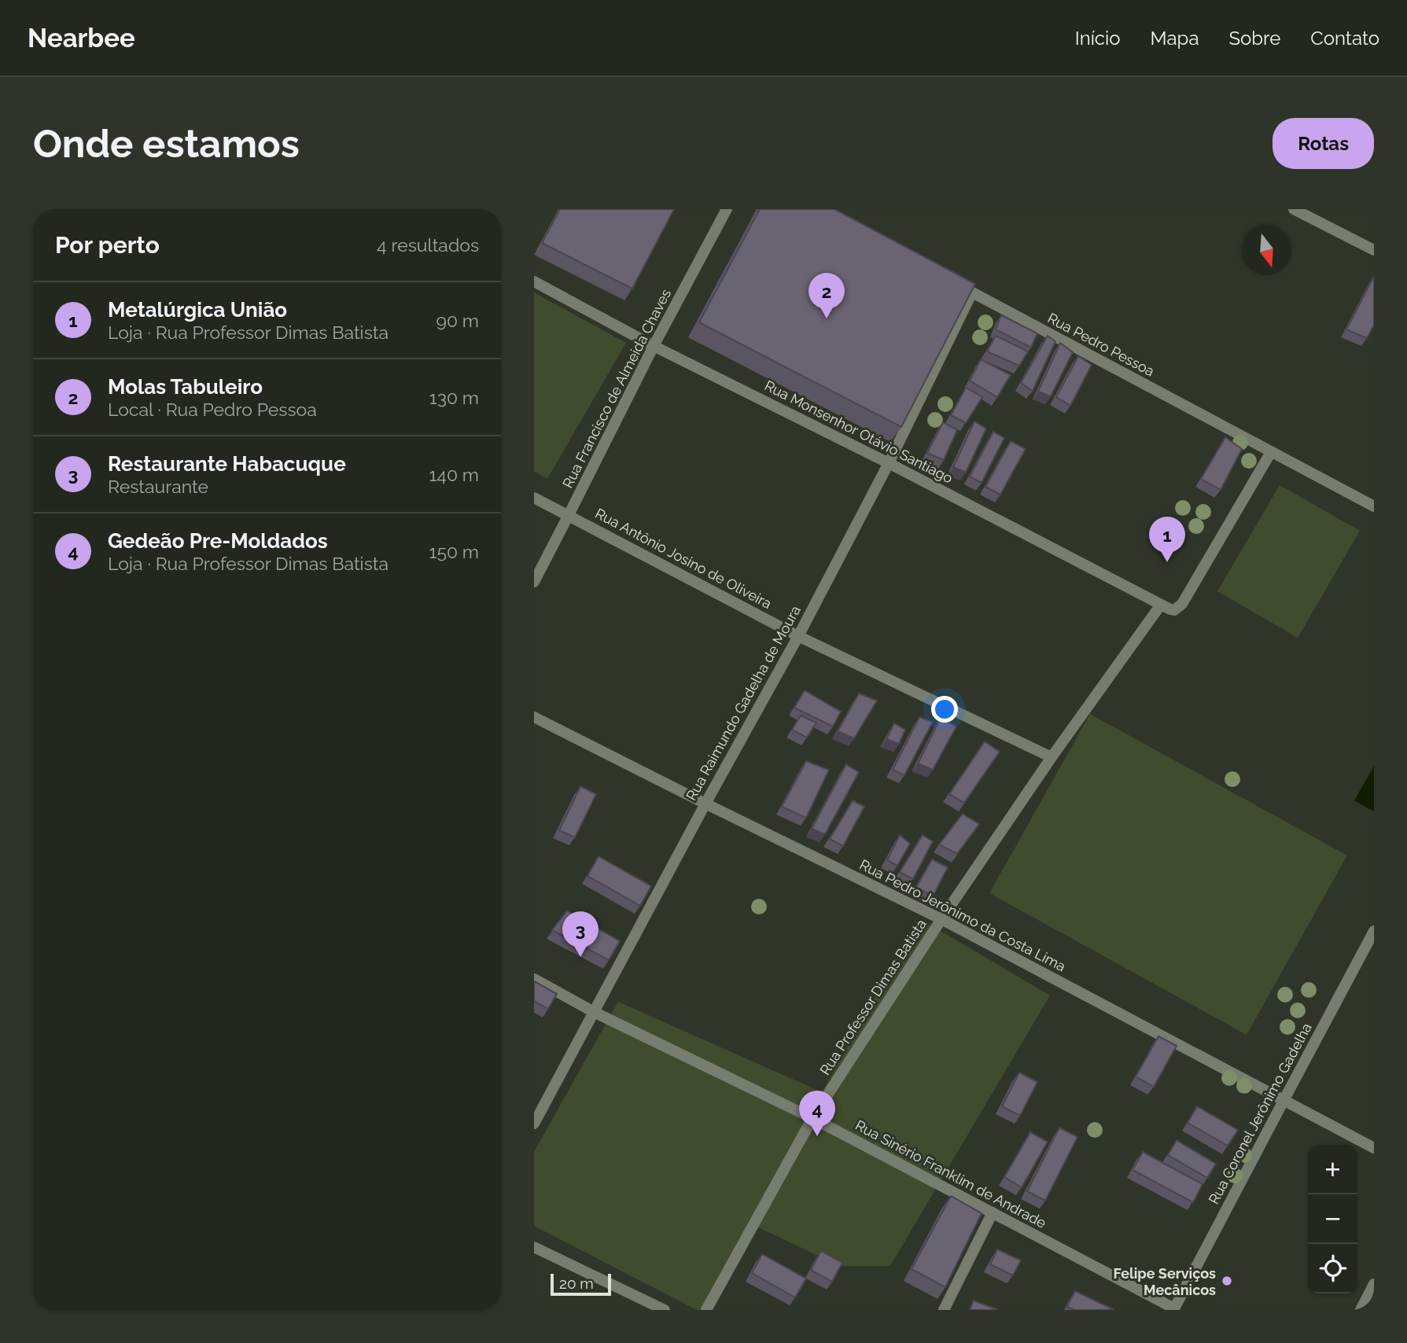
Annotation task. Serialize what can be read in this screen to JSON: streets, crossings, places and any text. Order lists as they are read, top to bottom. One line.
{"streets":{"street":["Rua Pedro Pessoa","Rua Francisco de Almeida Chaves","Rua Monsenhor Otávio Santiago","Rua Antônio Josino de Oliveira","Rua Raimundo Gadelha de Moura","Rua Pedro Jerônimo da Costa Lima","Rua Professor Dimas Batista","Rua Coronel Jerônimo Gadelha","Rua Sinério Franklim de Andrade"]},"crossings":[["Rua Pedro Pessoa","Rua Raimundo Gadelha de Moura"],["Rua Pedro Pessoa","Rua Professor Dimas Batista"],["Rua Francisco de Almeida Chaves","Rua Monsenhor Otávio Santiago"],["Rua Francisco de Almeida Chaves","Rua Antônio Josino de Oliveira"],["Rua Monsenhor Otávio Santiago","Rua Raimundo Gadelha de Moura"],["Rua Monsenhor Otávio Santiago","Rua Professor Dimas Batista"],["Rua Antônio Josino de Oliveira","Rua Raimundo Gadelha de Moura"],["Rua Antônio Josino de Oliveira","Rua Professor Dimas Batista"],["Rua Raimundo Gadelha de Moura","Rua Pedro Jerônimo da Costa Lima"],["Rua Raimundo Gadelha de Moura","Rua Sinério Franklim de Andrade"],["Rua Pedro Jerônimo da Costa Lima","Rua Professor Dimas Batista"],["Rua Pedro Jerônimo da Costa Lima","Rua Coronel Jerônimo Gadelha"],["Rua Professor Dimas Batista","Rua Sinério Franklim de Andrade"],["Rua Coronel Jerônimo Gadelha","Rua Sinério Franklim de Andrade"]],"places":["Felipe Serviços Mecânicos"],"scale_bar":"20 m","north":"bottom","page":{"header":"Nearbee","nav":["Início","Mapa","Sobre","Contato"],"buttons":"Rotas","title":"Onde estamos","heading":["Por perto","4 resultados"],"pins":["2","1","3","4"],"list":[{"mark":"1","name":"Metalúrgica União","note":"Loja · Rua Professor Dimas Batista","value":"90 m"},{"mark":"2","name":"Molas Tabuleiro","note":"Local · Rua Pedro Pessoa","value":"130 m"},{"mark":"3","name":"Restaurante Habacuque","note":"Restaurante","value":"140 m"},{"mark":"4","name":"Gedeão Pre-Moldados","note":"Loja · Rua Professor Dimas Batista","value":"150 m"}],"map_buttons":["+","−"],"scale":"20 m"}}
